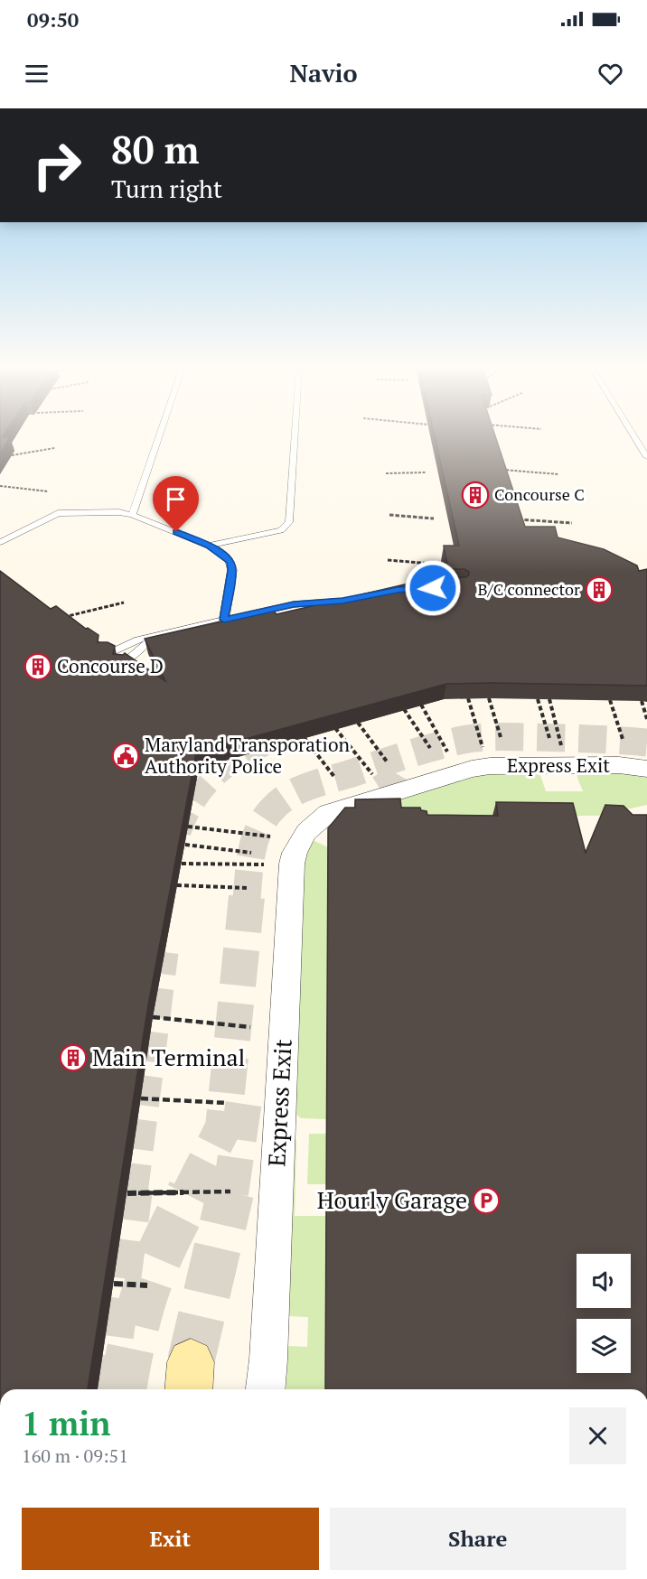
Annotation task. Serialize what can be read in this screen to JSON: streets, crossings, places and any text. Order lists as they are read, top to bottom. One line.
{"streets":{"street":["Express Exit"]},"places":{"building":["Concourse C","B/C connector","Concourse D","Main Terminal"],"public building":["Maryland Transporation Authority Police"],"parking":["Hourly Garage"]},"page":{"status":"09:50","header":"Navio","turn":["80 m","Turn right"],"heading":["1 min","160 m · 09:51"],"buttons":["Exit","Share"]}}
